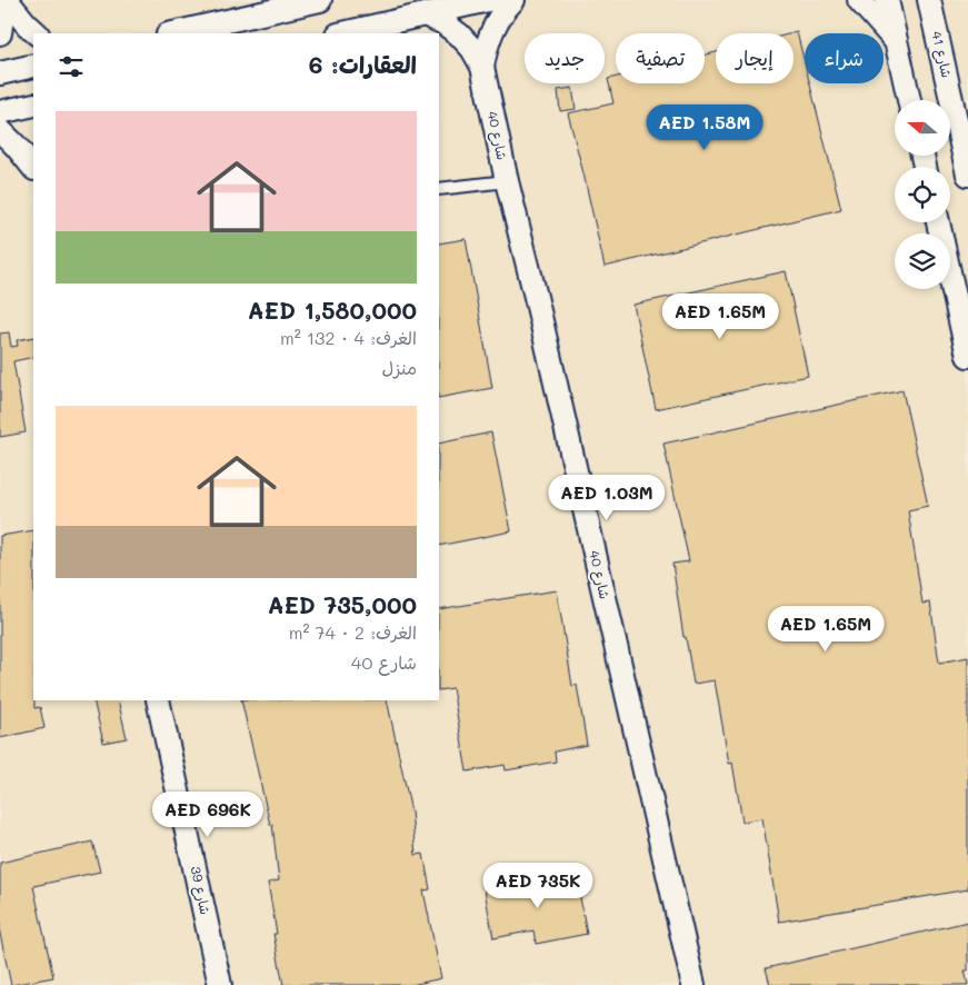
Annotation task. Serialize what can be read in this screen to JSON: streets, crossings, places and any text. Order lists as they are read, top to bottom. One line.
{"streets":{"street":["شارع 41","شارع 40","شارع 39"]},"north":"left","page":{"chip":["شراء","إيجار","تصفية","جديد"],"heading":"العقارات: 6","list":[{"name":"AED 1,580,000","note":"الغرف: 4 · 132 m² · منزل"},{"name":"AED 735,000","note":"الغرف: 2 · 74 m² · شارع 40"}],"price":["AED 1.58M","AED 1.65M","AED 1.03M","AED 1.65M","AED 696K","AED 735K"]}}
